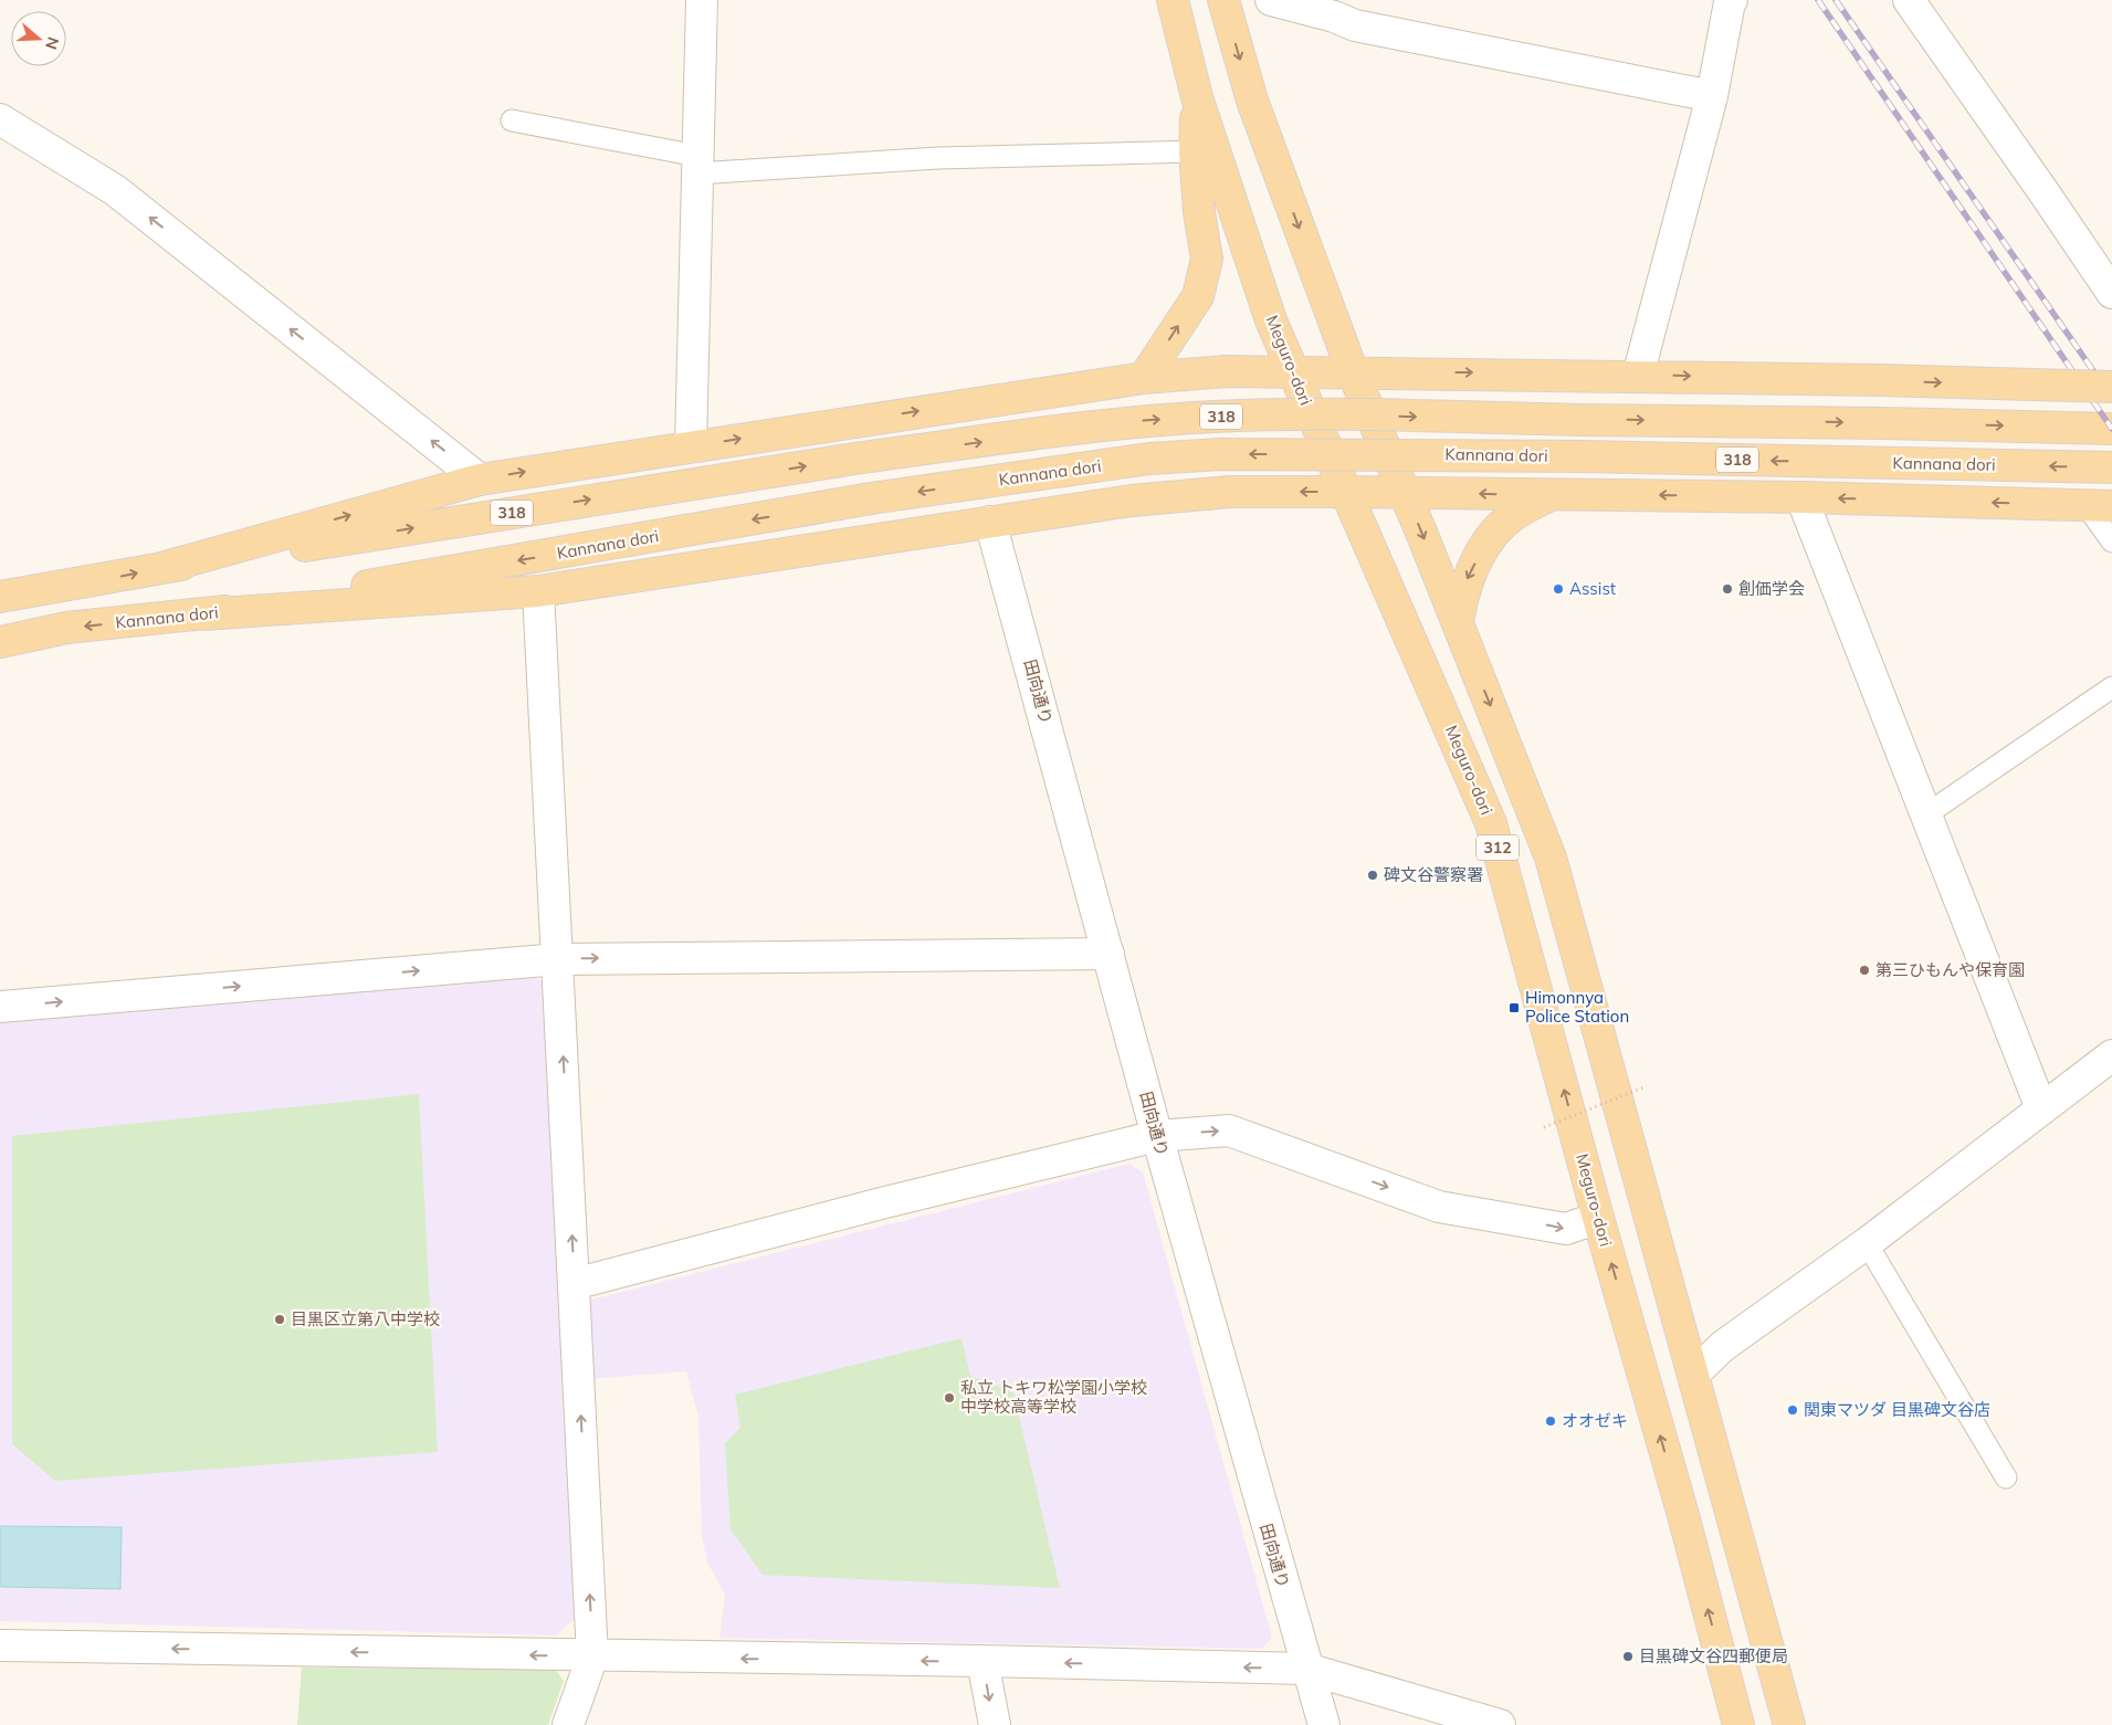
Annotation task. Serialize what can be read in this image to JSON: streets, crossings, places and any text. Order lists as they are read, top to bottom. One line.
{"streets":{"main road":["Meguro-dori","318","Kannana dori","312"],"street":["田向通り"]},"places":{"other":["Assist","創価学会","碑文谷警察署","第三ひもんや保育園","目黒区立第八中学校","私立 トキワ松学園小学校 中学校高等学校","関東マツダ 目黒碑文谷店","オオゼキ","目黒碑文谷四郵便局"],"transit":["Himonnya Police Station"]},"north":"right"}
